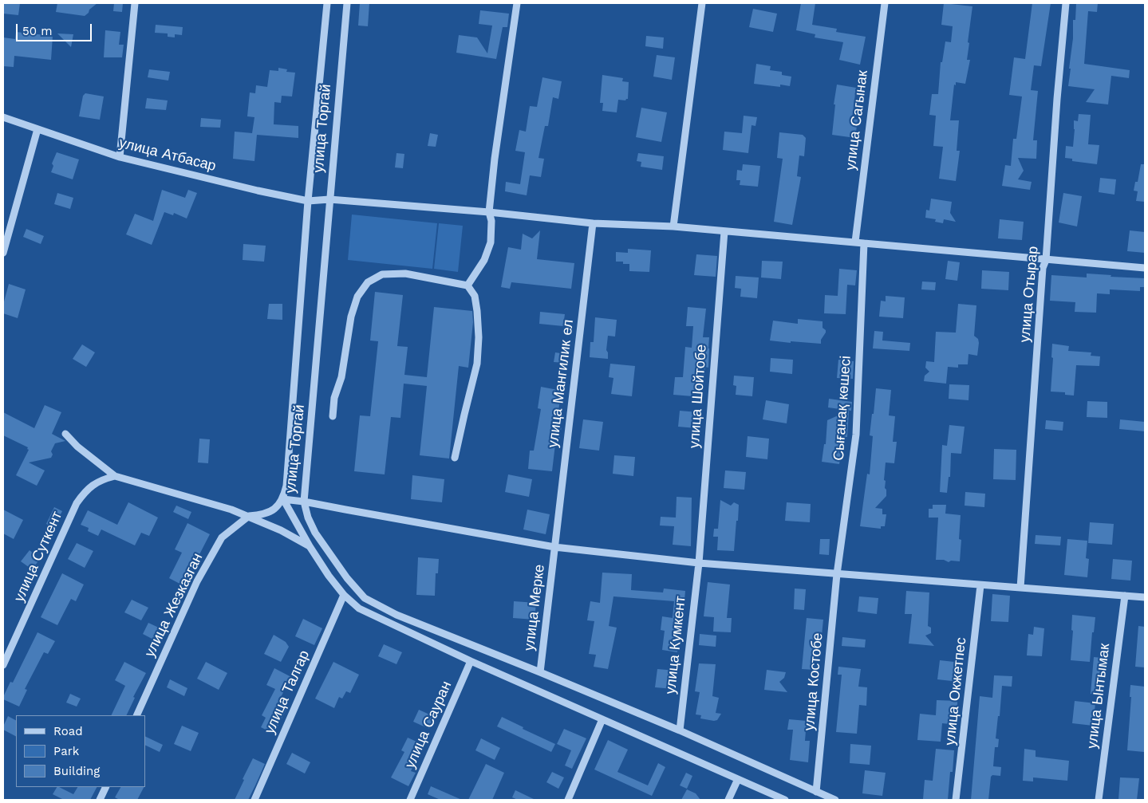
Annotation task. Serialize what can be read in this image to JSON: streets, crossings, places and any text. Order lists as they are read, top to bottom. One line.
{"streets":{"street":["улица Сагынак","улица Торгай","улица Атбасар","улица Отырар","улица Мангилик ел","улица Шойтобе","Сығанақ көшесі","улица Суткент","улица Жезказган","улица Мерке","улица Кумкент","улица Костобе","улица Окжетпес","улица Талгар","улица Ынтымак","улица Сауран"]},"crossings":[["улица Сагынак","улица Атбасар"],["улица Торгай","улица Атбасар"],["улица Атбасар","улица Отырар"],["улица Атбасар","улица Мангилик ел"],["улица Атбасар","улица Шойтобе"],["улица Атбасар","Сығанақ көшесі"],["улица Мангилик ел","улица Мерке"],["улица Шойтобе","улица Кумкент"],["Сығанақ көшесі","улица Костобе"]],"legend":["Road","Park","Building"],"scale_bar":"50 m"}
